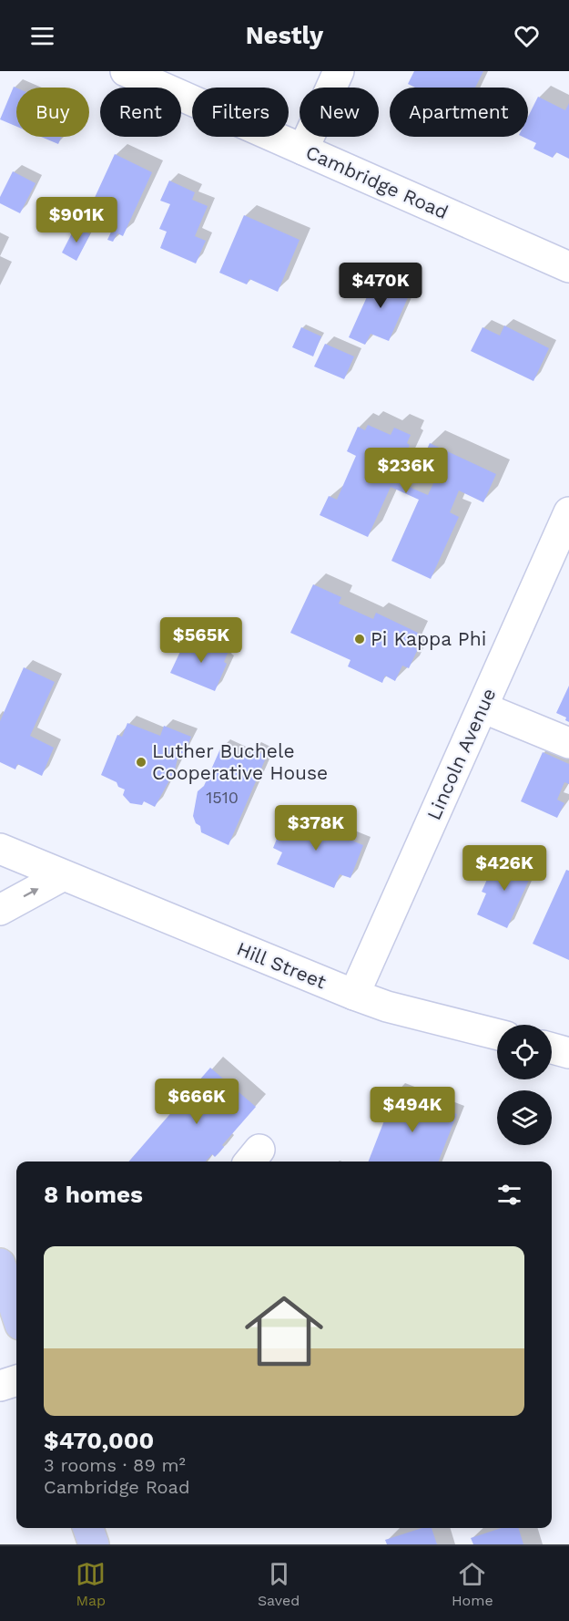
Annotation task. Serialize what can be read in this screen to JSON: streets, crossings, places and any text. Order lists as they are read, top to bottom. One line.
{"streets":{"street":["Cambridge Road","Lincoln Avenue","Hill Street"]},"crossings":[["Lincoln Avenue","Hill Street"]],"places":["Pi Kappa Phi","Luther Buchele Cooperative House"],"house_numbers":["1510"],"page":{"header":"Nestly","chip":["Buy","Rent","Filters","New","Apartment"],"price":["$901K","$470K","$236K","$565K","$378K","$426K","$666K","$494K"],"heading":"8 homes","list":[{"name":"$470,000","note":"3 rooms · 89 m² · Cambridge Road"}],"tabs":["Map","Saved","Home"]}}
